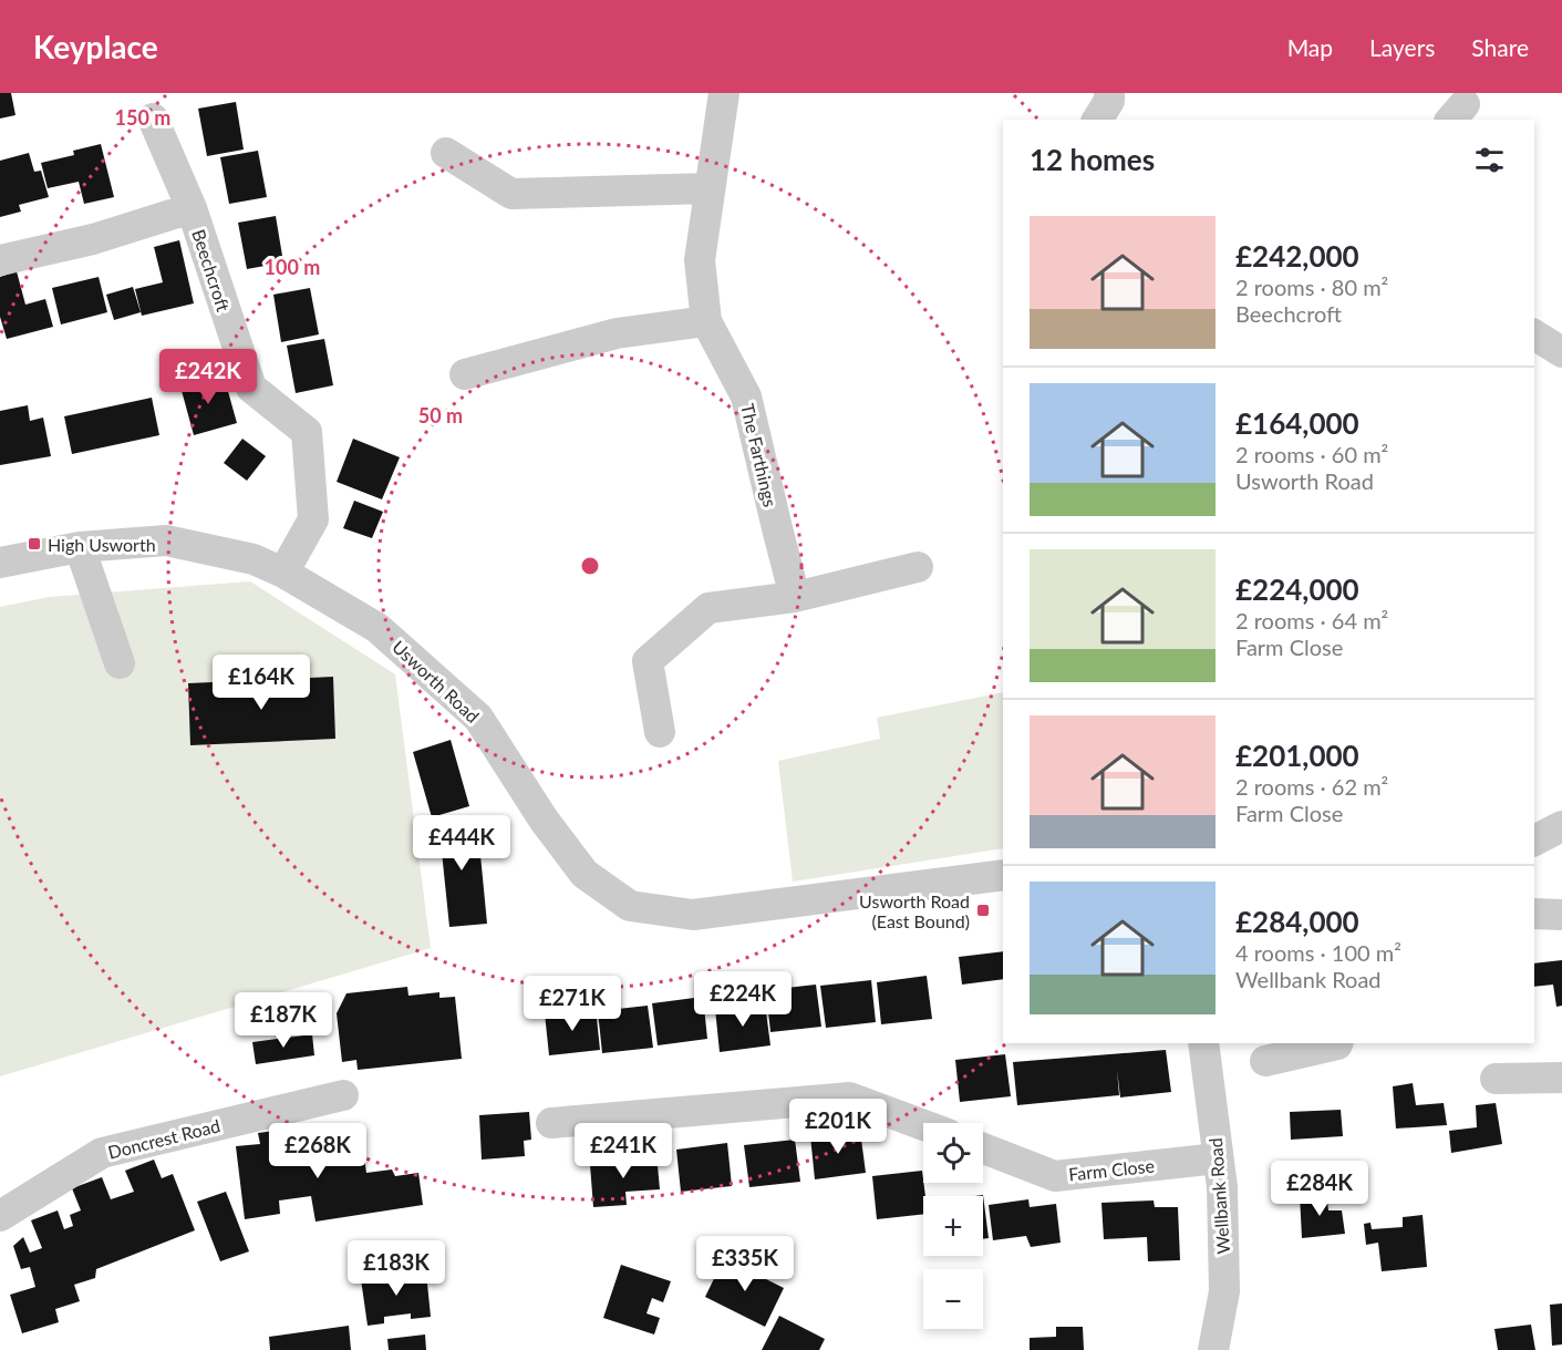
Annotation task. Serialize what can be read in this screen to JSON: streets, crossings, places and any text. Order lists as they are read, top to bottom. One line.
{"streets":{"street":["Beechcroft","The Farthings","Usworth Road","Doncrest Road","Farm Close","Wellbank Road"]},"crossings":[["Beechcroft","Usworth Road"],["Farm Close","Wellbank Road"]],"places":{"transit":["High Usworth","Usworth Road (East Bound)"]},"page":{"header":"Keyplace","nav":["Map","Layers","Share"],"heading":"12 homes","list":[{"name":"£242,000","note":"2 rooms · 80 m² · Beechcroft"},{"name":"£164,000","note":"2 rooms · 60 m² · Usworth Road"},{"name":"£224,000","note":"2 rooms · 64 m² · Farm Close"},{"name":"£201,000","note":"2 rooms · 62 m² · Farm Close"},{"name":"£284,000","note":"4 rooms · 100 m² · Wellbank Road"}],"price":["£242K","£164K","£444K","£224K","£271K","£187K","£201K","£268K","£241K","£284K","£335K","£183K"],"map_buttons":["+","−"]},"rings":["150 m","100 m","50 m"]}
